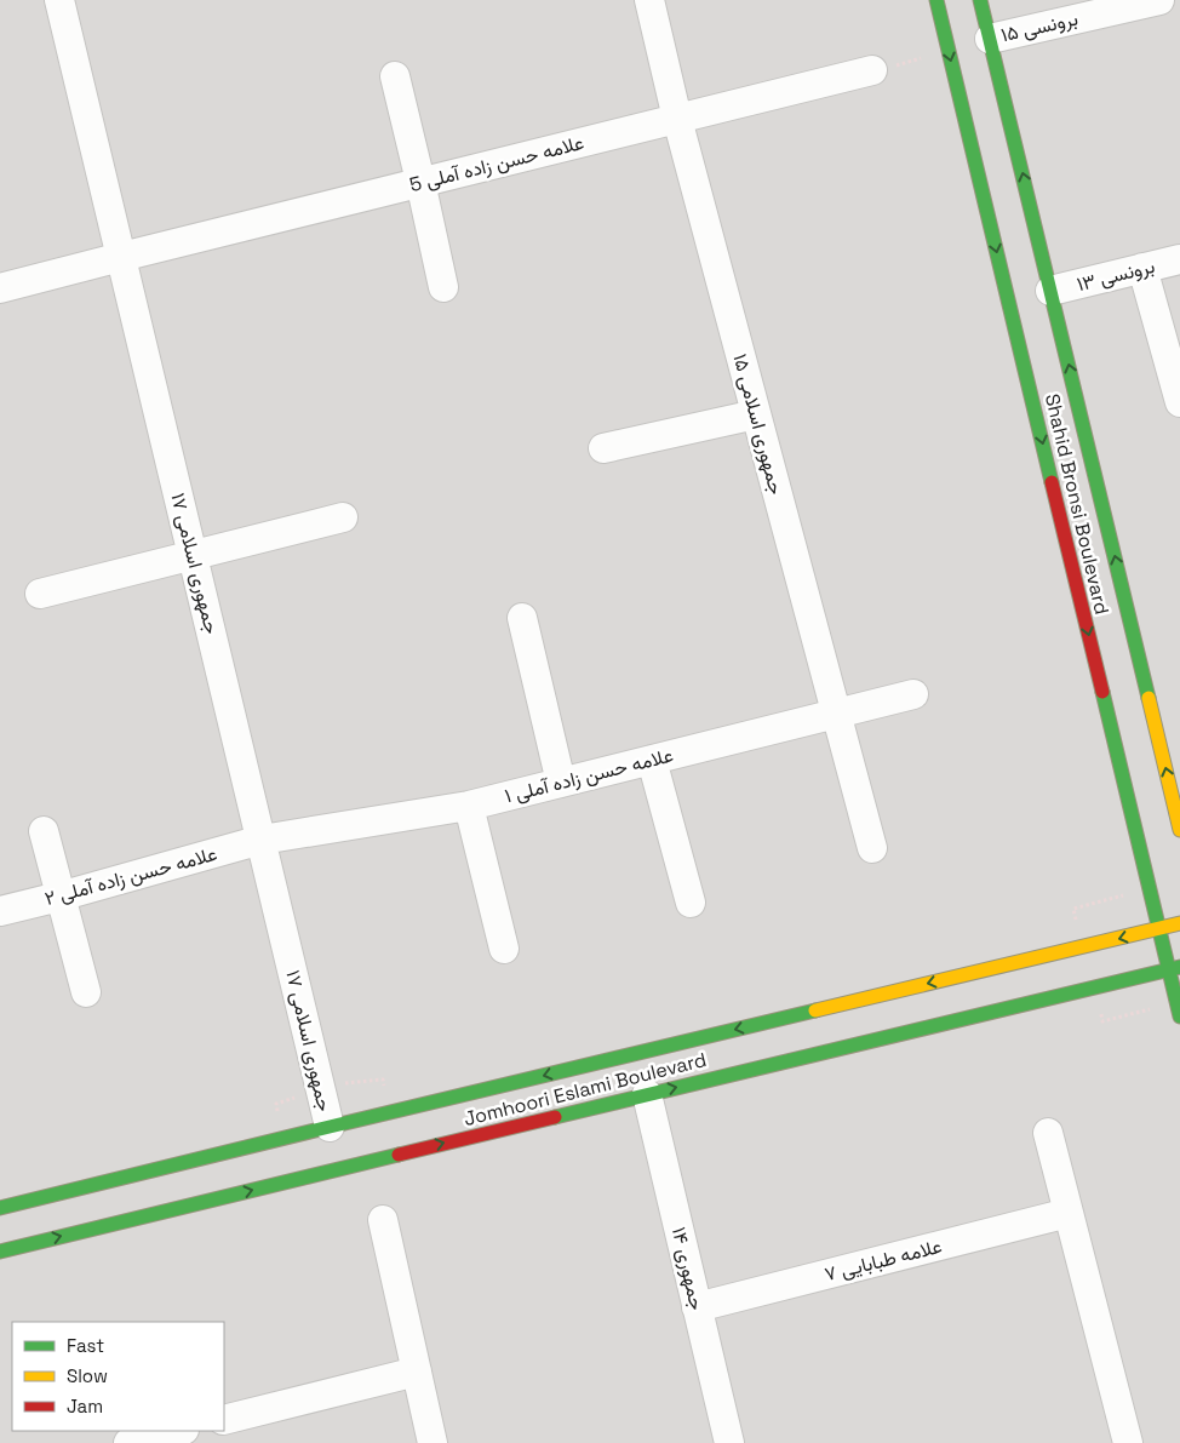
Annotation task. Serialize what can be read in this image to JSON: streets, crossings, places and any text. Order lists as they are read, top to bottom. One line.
{"streets":{"street":["برونسی ۱۵","علامه حسن زاده آملی 5","برونسی ۱۳","جمهوری اسلامی ۱۵","Shahid Bronsi Boulevard","جمهوری اسلامی ۱۷","علامه حسن زاده آملی ۱","علامه حسن زاده آملی ۲","Jomhoori Eslami Boulevard","علامه طبابایی ۷","جمهوری ۱۴"]},"crossings":[["برونسی ۱۵","Shahid Bronsi Boulevard"],["علامه حسن زاده آملی 5","جمهوری اسلامی ۱۵"],["علامه حسن زاده آملی 5","جمهوری اسلامی ۱۷"],["برونسی ۱۳","Shahid Bronsi Boulevard"],["جمهوری اسلامی ۱۵","علامه حسن زاده آملی ۱"],["Shahid Bronsi Boulevard","Jomhoori Eslami Boulevard"],["جمهوری اسلامی ۱۷","علامه حسن زاده آملی ۱"],["جمهوری اسلامی ۱۷","علامه حسن زاده آملی ۲"],["جمهوری اسلامی ۱۷","Jomhoori Eslami Boulevard"],["علامه حسن زاده آملی ۱","علامه حسن زاده آملی ۲"],["Jomhoori Eslami Boulevard","جمهوری ۱۴"],["علامه طبابایی ۷","جمهوری ۱۴"]],"legend":["Fast","Slow","Jam"]}
